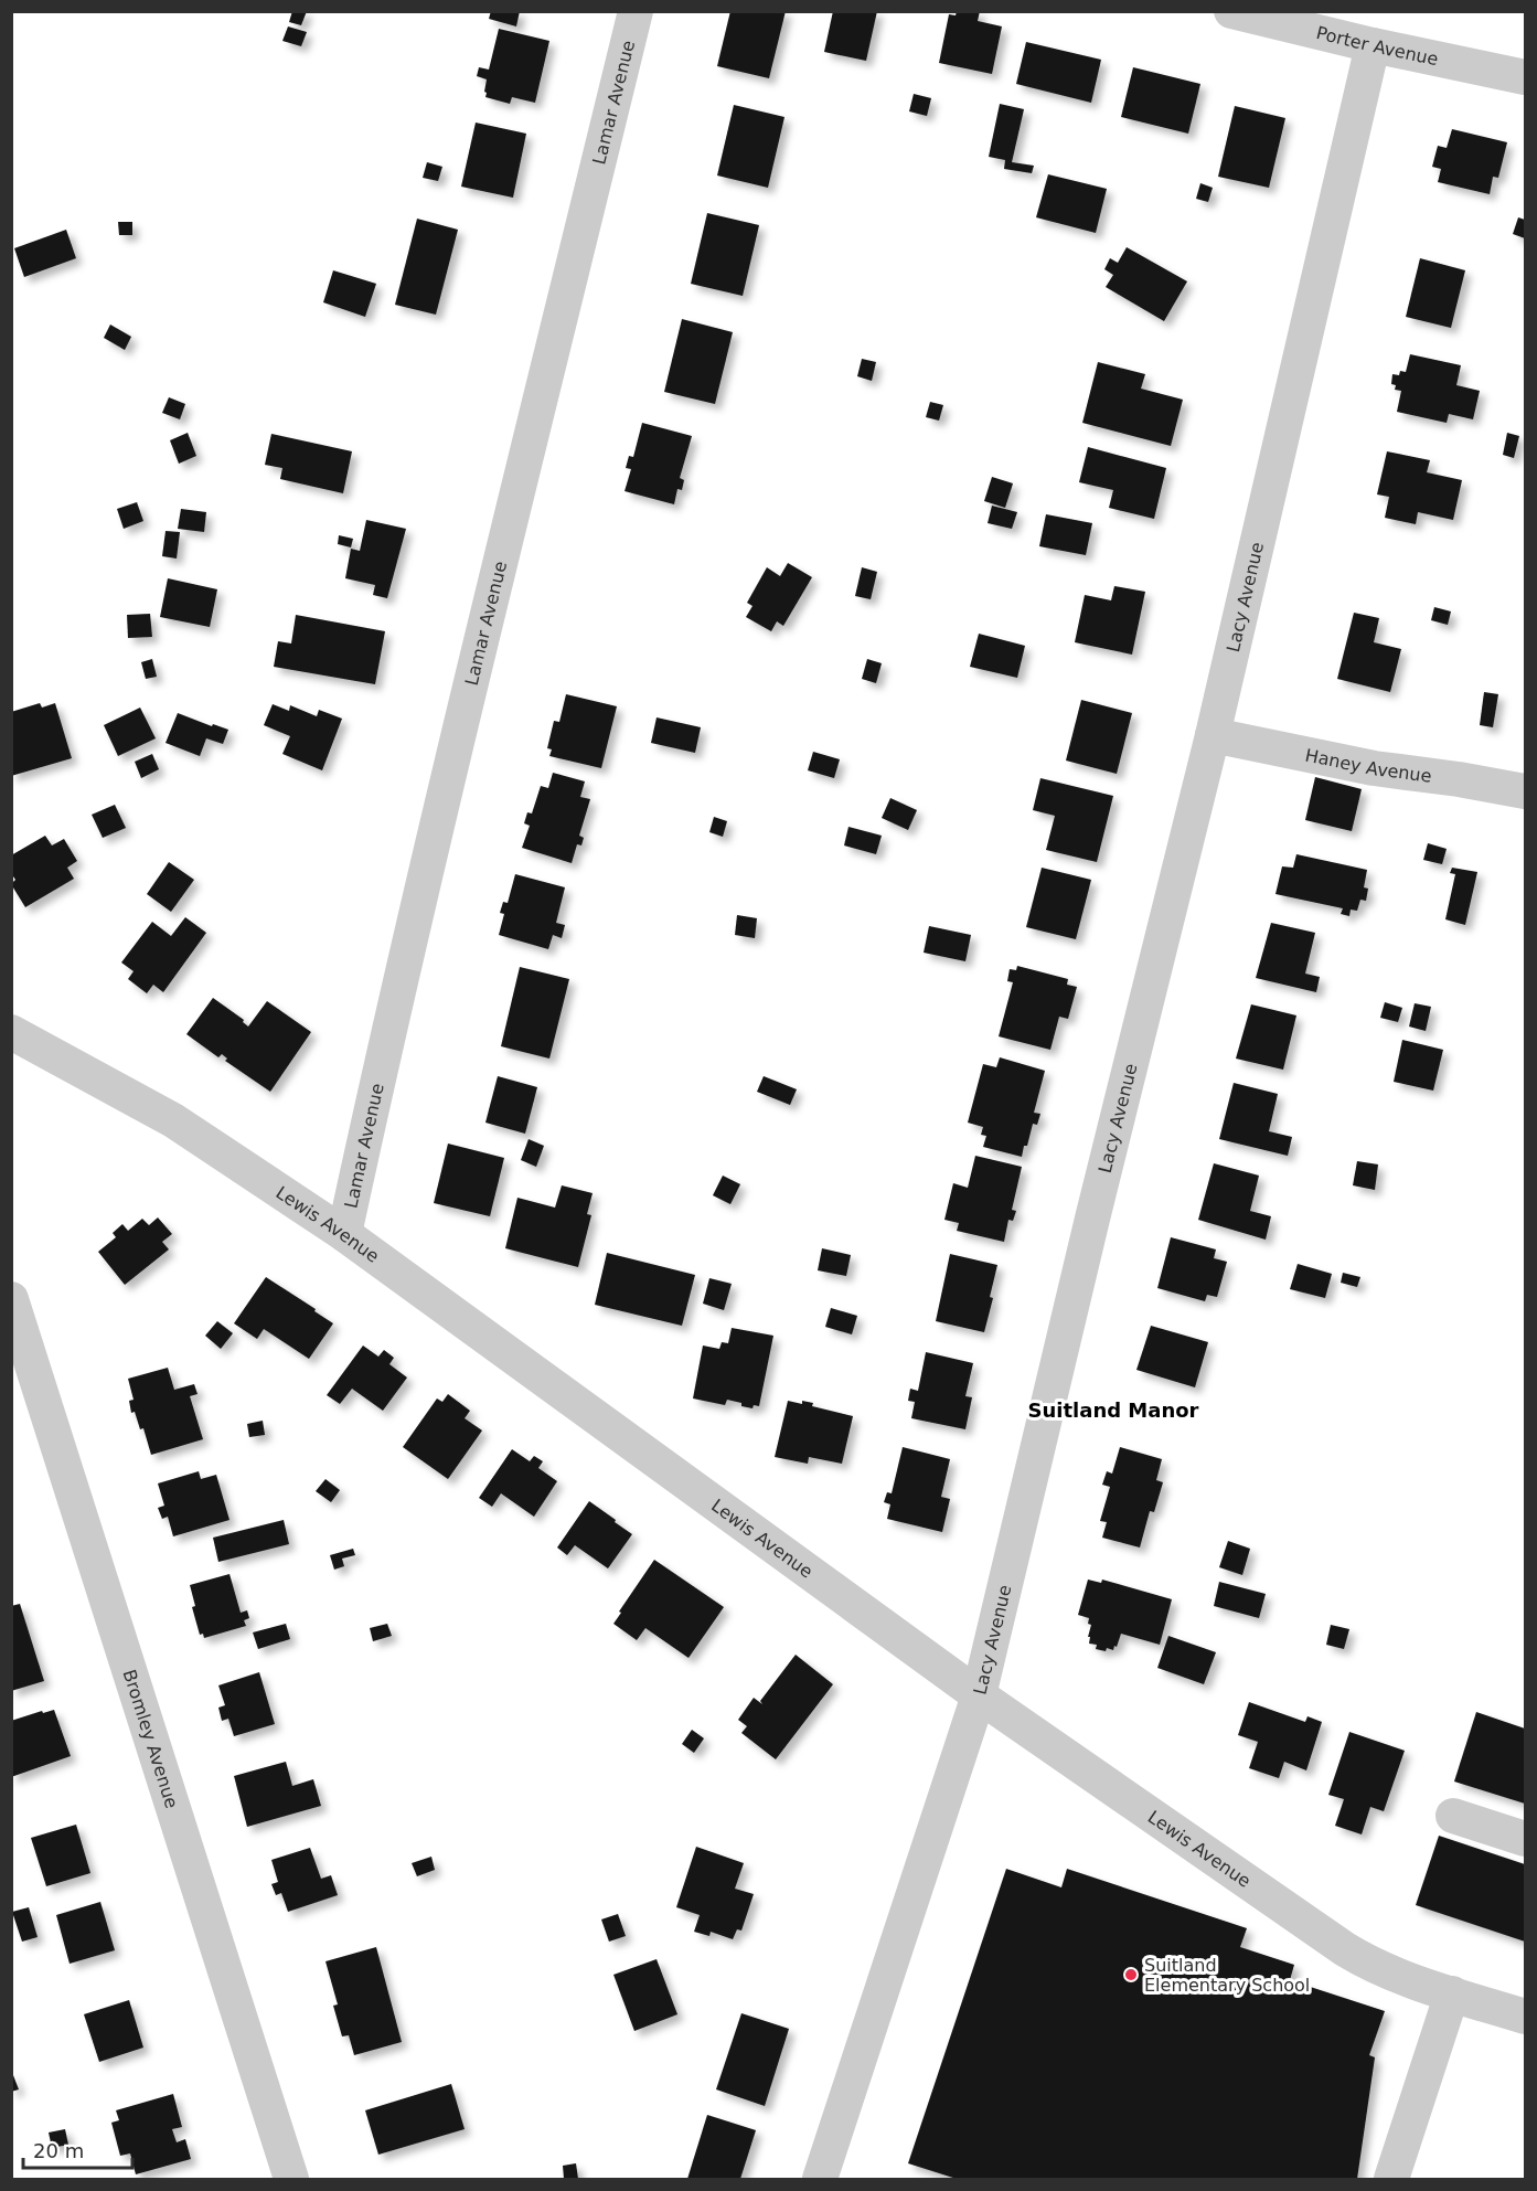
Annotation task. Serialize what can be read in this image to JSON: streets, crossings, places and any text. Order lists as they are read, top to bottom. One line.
{"streets":{"street":["Porter Avenue","Lamar Avenue","Lacy Avenue","Haney Avenue","Lewis Avenue","Bromley Avenue"]},"crossings":[["Porter Avenue","Lacy Avenue"],["Lamar Avenue","Lewis Avenue"],["Lacy Avenue","Haney Avenue"],["Lacy Avenue","Lewis Avenue"]],"districts":["Suitland Manor"],"places":["Suitland Elementary School"],"scale_bar":"20 m"}
